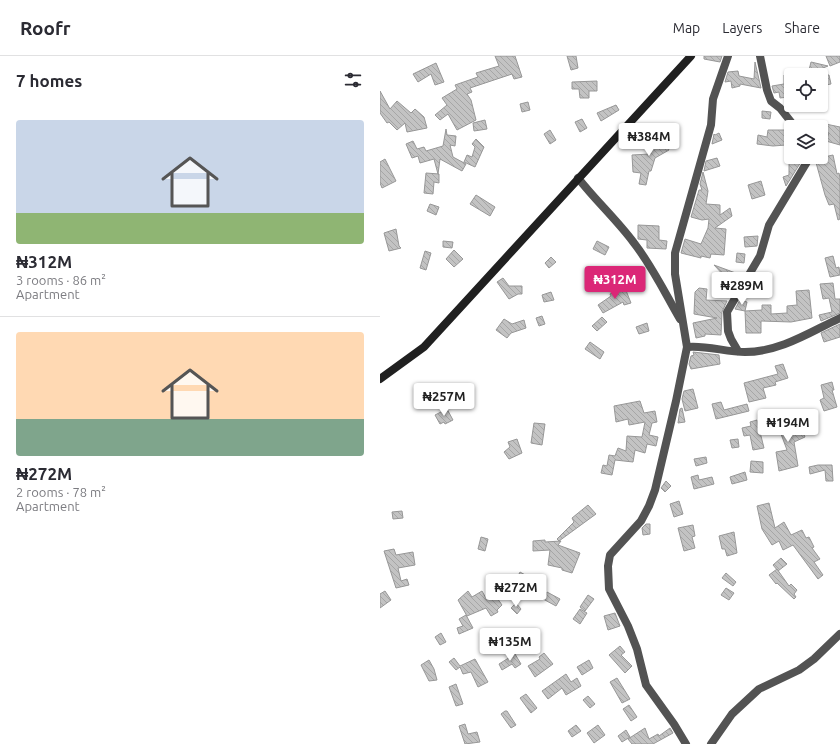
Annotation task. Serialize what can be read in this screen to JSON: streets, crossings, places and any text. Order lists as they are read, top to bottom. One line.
{"page":{"header":"Roofr","nav":["Map","Layers","Share"],"heading":"7 homes","list":[{"name":"₦312M","note":"3 rooms · 86 m² · Apartment"},{"name":"₦272M","note":"2 rooms · 78 m² · Apartment"}],"price":["₦384M","₦312M","₦289M","₦257M","₦194M","₦272M","₦135M"]}}
